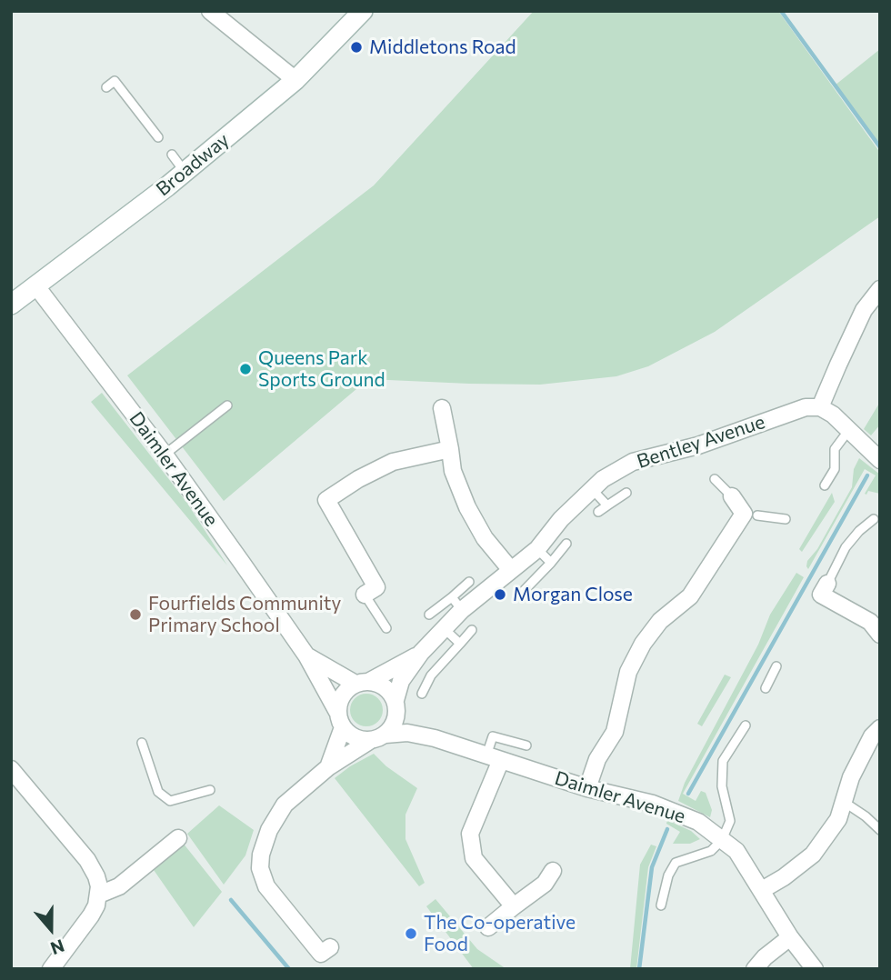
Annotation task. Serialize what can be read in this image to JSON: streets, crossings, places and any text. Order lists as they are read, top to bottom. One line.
{"streets":{"main road":["Broadway"],"street":["Bentley Avenue","Daimler Avenue"]},"crossings":[["Broadway","Daimler Avenue"],["Bentley Avenue","Daimler Avenue"]],"places":["Middletons Road","Queens Park Sports Ground","Morgan Close","Fourfields Community Primary School","The Co-operative Food"],"north":"bottom"}
